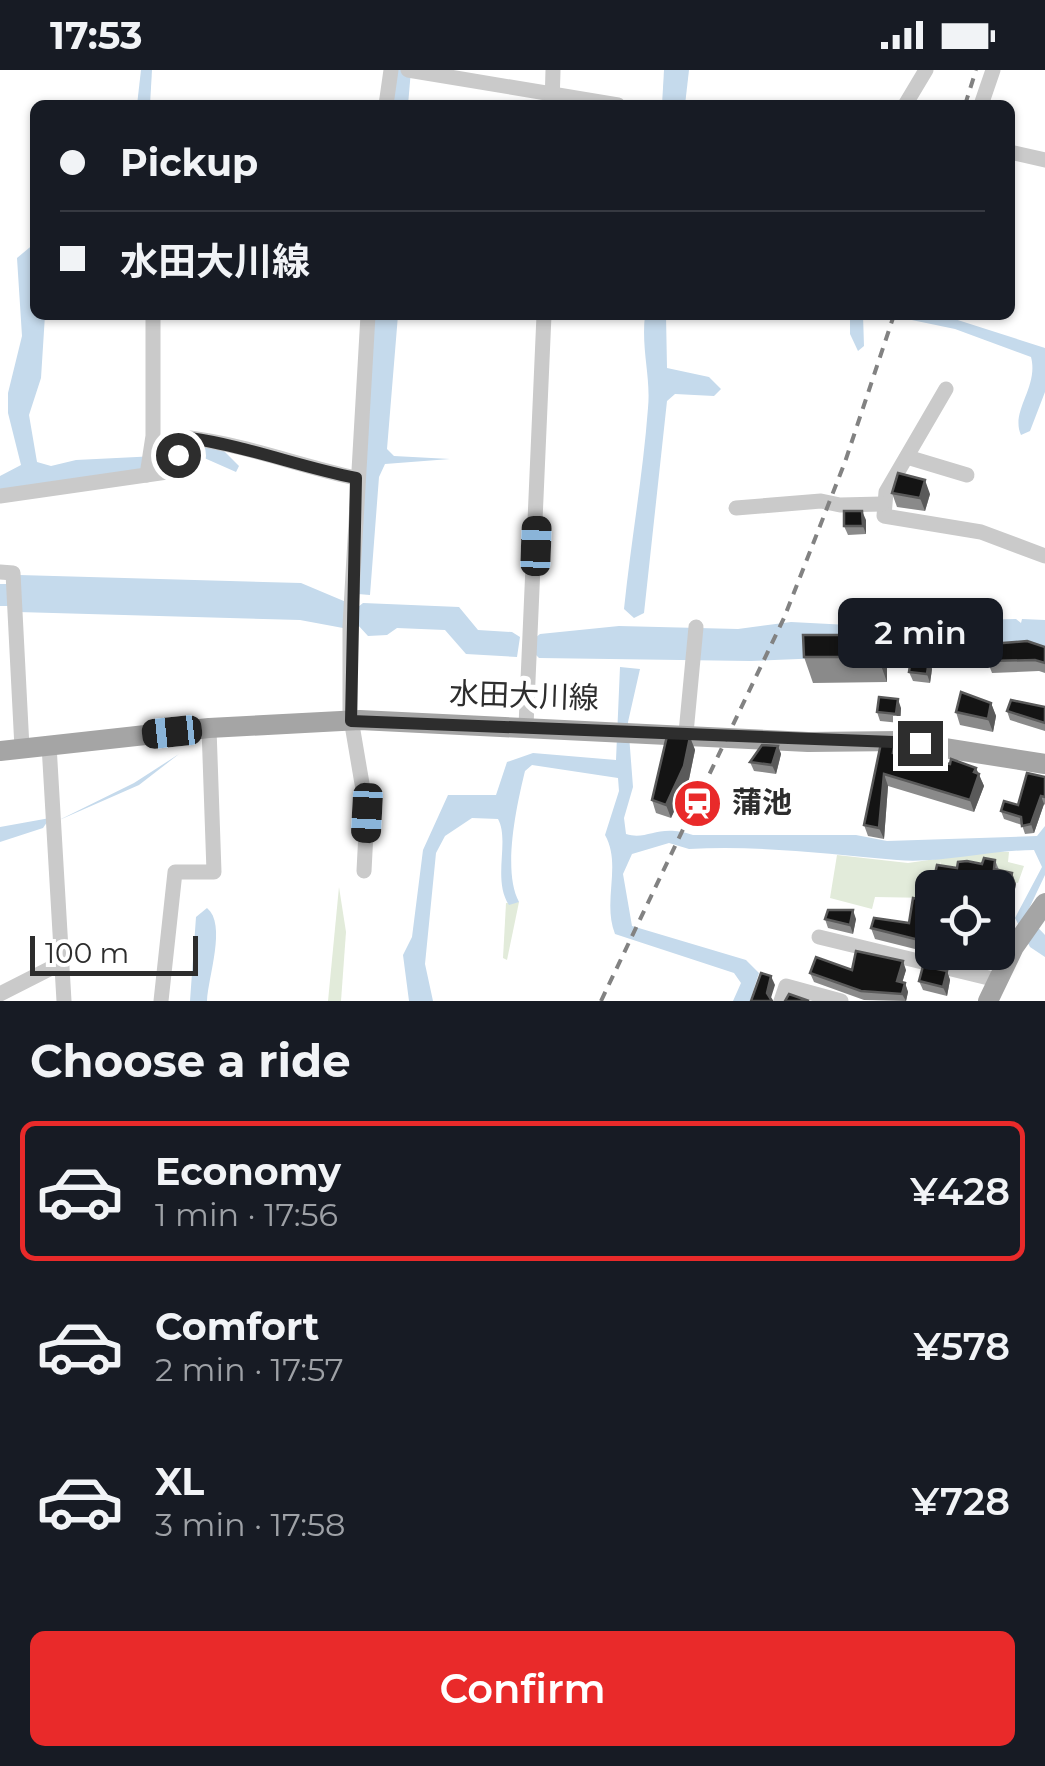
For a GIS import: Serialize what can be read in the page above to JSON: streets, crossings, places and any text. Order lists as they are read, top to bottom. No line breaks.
{"streets":{"main road":["水田大川線"]},"places":{"station":["蒲池"]},"scale_bar":"100 m","page":{"status":"17:53","banner":["Pickup","水田大川線"],"bubble":"2 min","scale":"100 m","heading":"Choose a ride","list":[{"name":"Economy","note":"1 min · 17:56","value":"¥428"},{"name":"Comfort","note":"2 min · 17:57","value":"¥578"},{"name":"XL","note":"3 min · 17:58","value":"¥728"}],"buttons":"Confirm"}}
